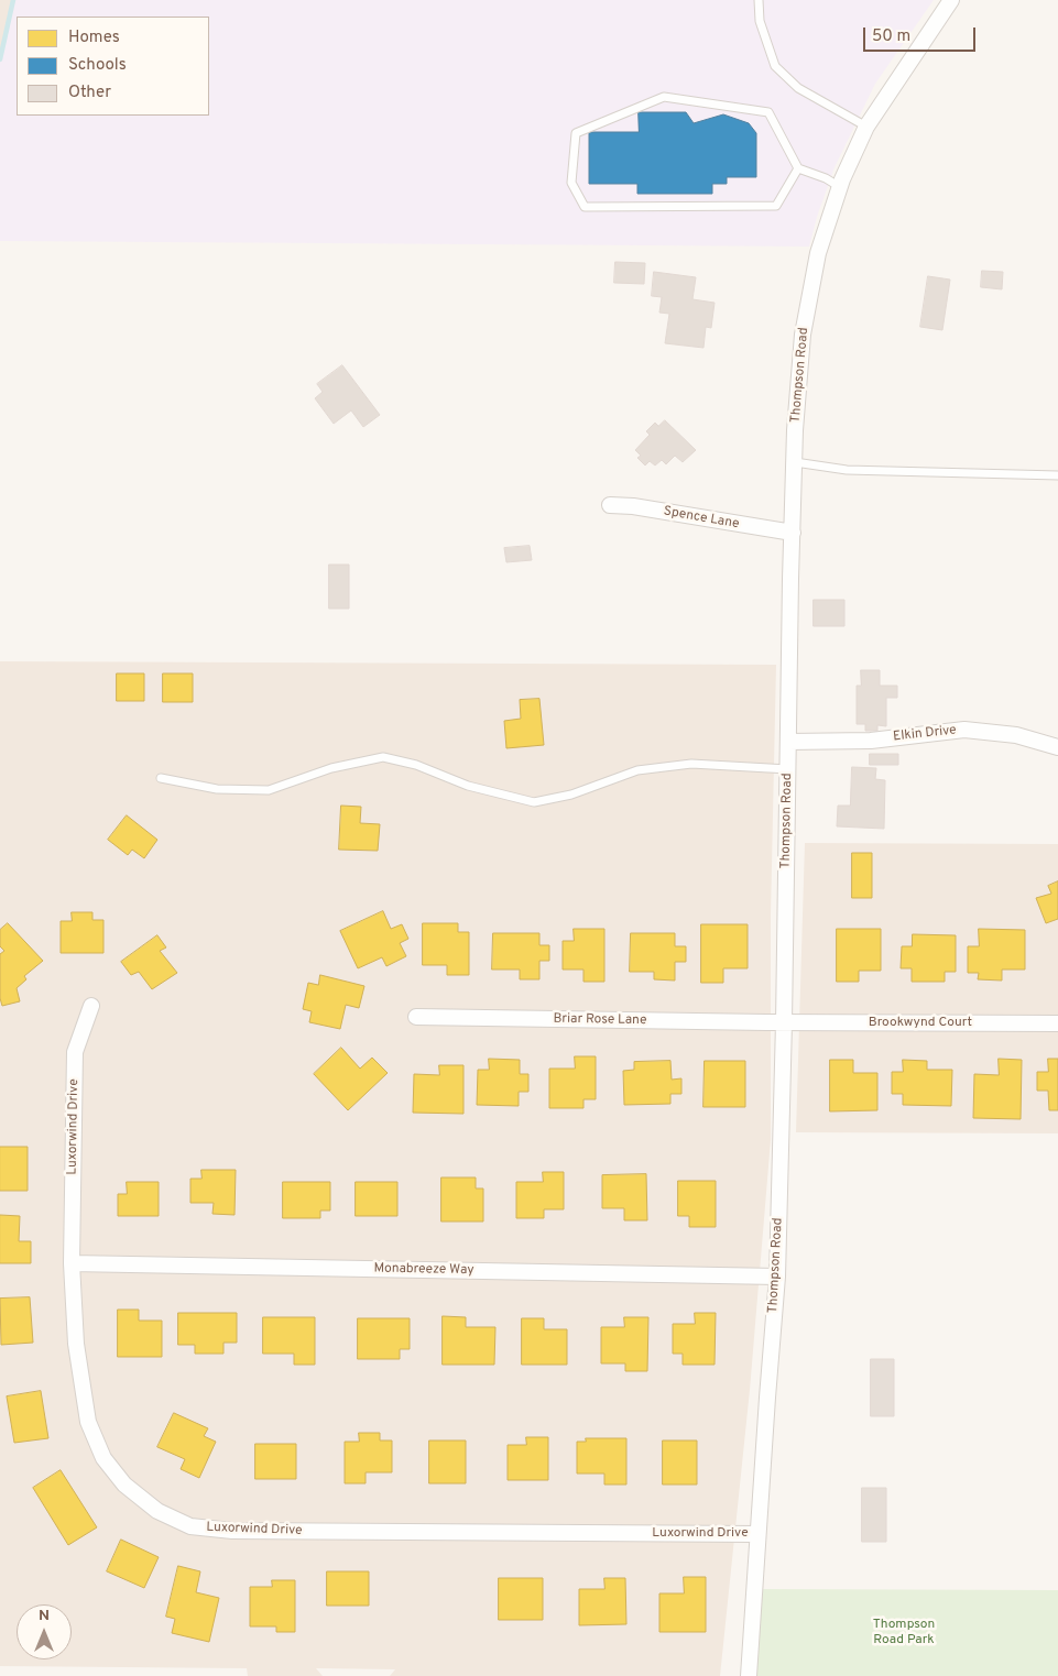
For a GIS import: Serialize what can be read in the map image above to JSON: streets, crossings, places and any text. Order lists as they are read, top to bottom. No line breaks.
{"streets":{"street":["Thompson Road","Spence Lane","Elkin Drive","Briar Rose Lane","Brookwynd Court","Luxorwind Drive","Monabreeze Way"]},"crossings":[["Thompson Road","Spence Lane"],["Thompson Road","Elkin Drive"],["Thompson Road","Briar Rose Lane"],["Thompson Road","Brookwynd Court"],["Thompson Road","Luxorwind Drive"],["Thompson Road","Monabreeze Way"],["Briar Rose Lane","Brookwynd Court"],["Luxorwind Drive","Monabreeze Way"]],"parks":["Thompson Road Park"],"legend":["Homes","Schools","Other"],"scale_bar":"50 m","north":"top"}
